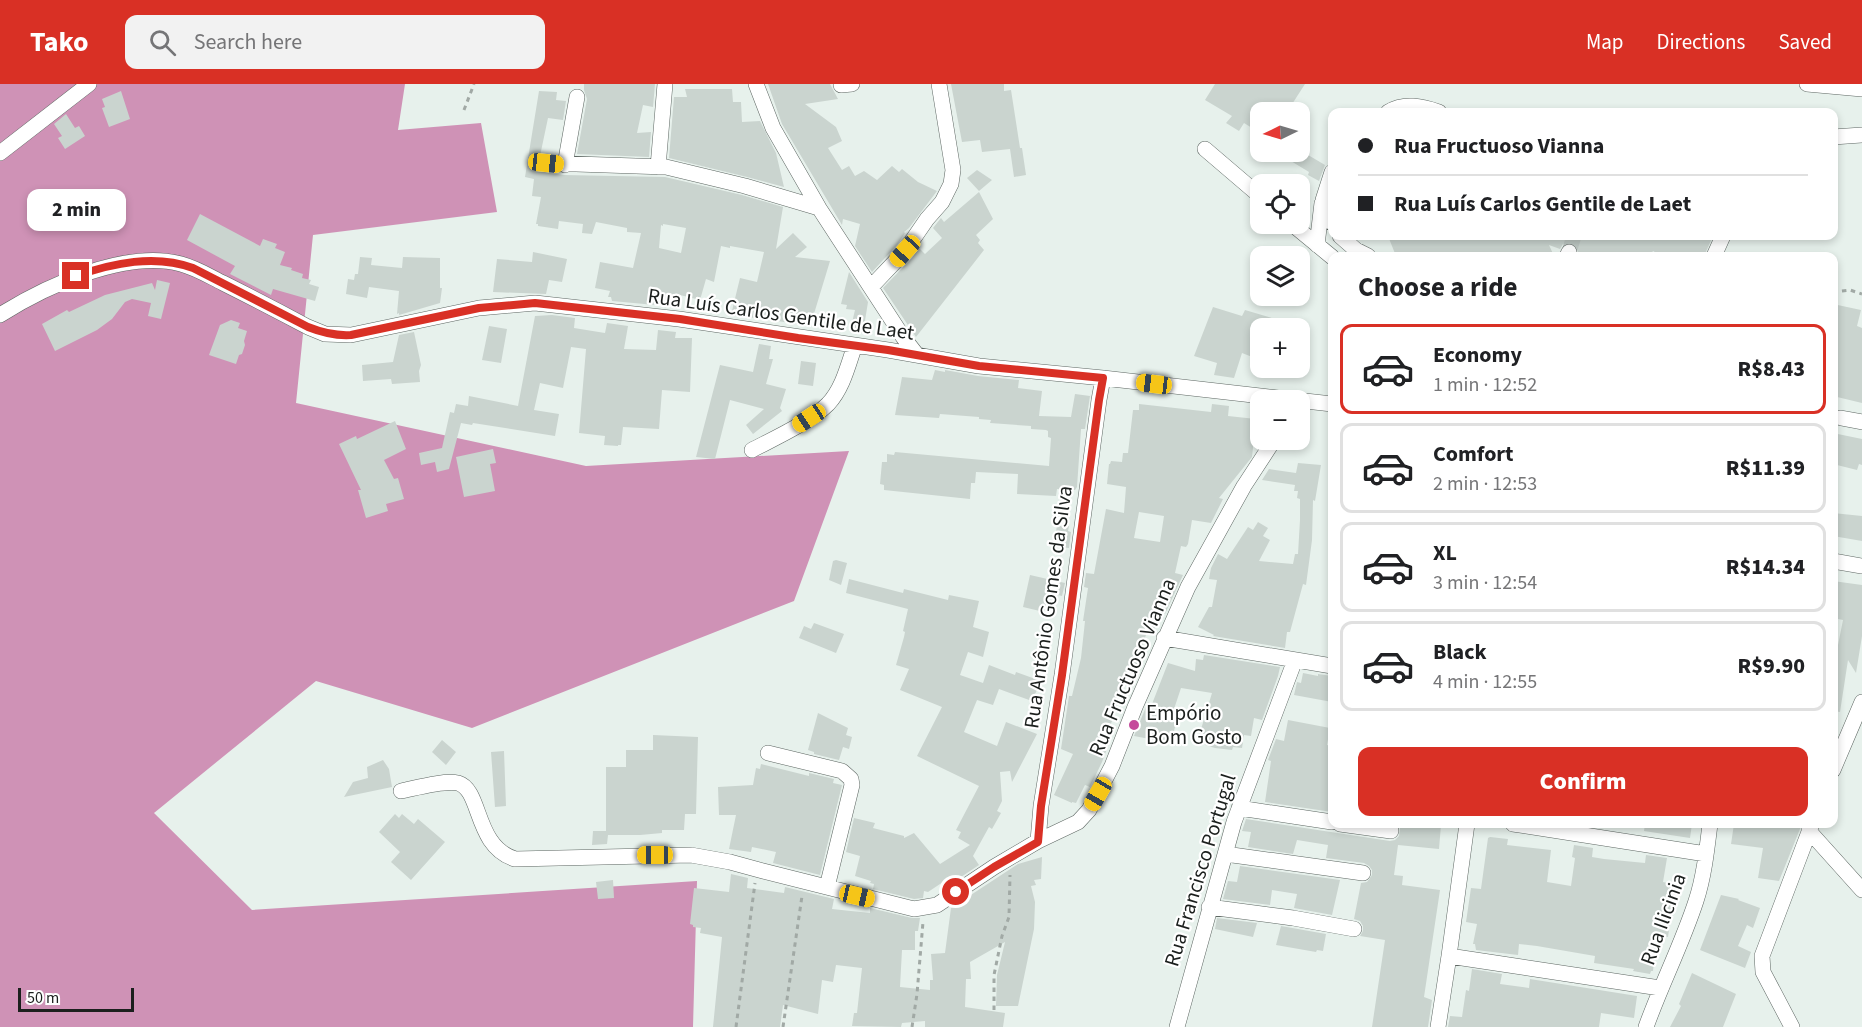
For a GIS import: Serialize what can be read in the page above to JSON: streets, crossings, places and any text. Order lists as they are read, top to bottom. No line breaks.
{"streets":{"street":["Rua Luís Carlos Gentile de Laet","Rua Antônio Gomes da Silva","Rua Fructuoso Vianna","Rua Francisco Portugal","Rua Ilicinia"]},"crossings":[["Rua Luís Carlos Gentile de Laet","Rua Antônio Gomes da Silva"],["Rua Antônio Gomes da Silva","Rua Fructuoso Vianna"]],"places":["Empório Bom Gosto"],"scale_bar":"50 m","north":"left","page":{"header":"Tako","search":"Search here","nav":["Map","Directions","Saved"],"map_buttons":["+","−"],"banner":["Rua Fructuoso Vianna","Rua Luís Carlos Gentile de Laet"],"bubble":"2 min","heading":"Choose a ride","list":[{"name":"Economy","note":"1 min · 12:52","value":"R$8.43"},{"name":"Comfort","note":"2 min · 12:53","value":"R$11.39"},{"name":"XL","note":"3 min · 12:54","value":"R$14.34"},{"name":"Black","note":"4 min · 12:55","value":"R$9.90"}],"buttons":"Confirm","scale":"50 m"}}
